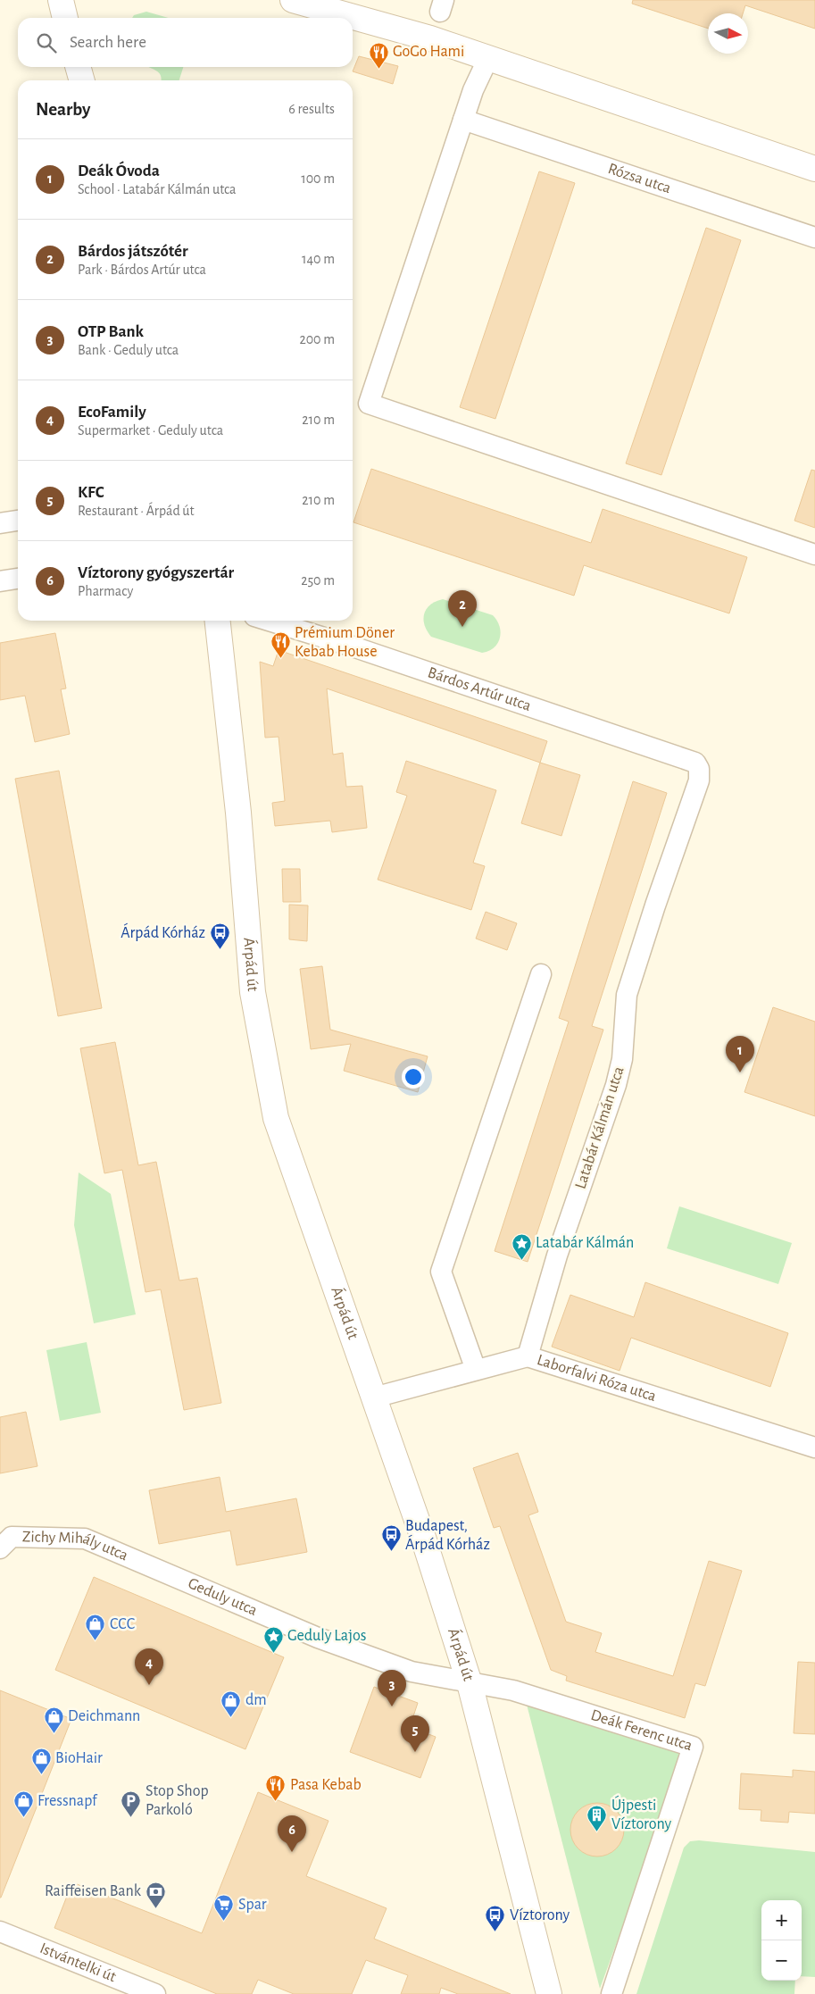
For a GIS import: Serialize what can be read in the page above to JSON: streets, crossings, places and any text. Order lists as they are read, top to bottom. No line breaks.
{"streets":{"main road":["Árpád út"],"street":["Rózsa utca","Bárdos Artúr utca","Latabár Kálmán utca","Laborfalvi Róza utca","Zichy Mihály utca","Geduly utca","Deák Ferenc utca","Istvántelki út"]},"crossings":[["Bárdos Artúr utca","Latabár Kálmán utca"],["Árpád út","Laborfalvi Róza utca"],["Árpád út","Geduly utca"],["Árpád út","Deák Ferenc utca"],["Latabár Kálmán utca","Laborfalvi Róza utca"],["Zichy Mihály utca","Geduly utca"],["Geduly utca","Deák Ferenc utca"]],"places":{"restaurant":["GoGo Hami","Prémium Döner Kebab House","Pasa Kebab"],"bus stop":["Árpád Kórház","Budapest, Árpád Kórház","Víztorony"],"place":["Latabár Kálmán","Geduly Lajos"],"shop":["CCC","dm","Deichmann","BioHair","Fressnapf"],"parking":["Stop Shop Parkoló"],"building":["Újpesti Víztorony"],"bank":["Raiffeisen Bank"],"supermarket":["Spar"]},"north":"right","page":{"search":"Search here","heading":["Nearby","6 results"],"list":[{"mark":"1","name":"Deák Óvoda","note":"School · Latabár Kálmán utca","value":"100 m"},{"mark":"2","name":"Bárdos játszótér","note":"Park · Bárdos Artúr utca","value":"140 m"},{"mark":"3","name":"OTP Bank","note":"Bank · Geduly utca","value":"200 m"},{"mark":"4","name":"EcoFamily","note":"Supermarket · Geduly utca","value":"210 m"},{"mark":"5","name":"KFC","note":"Restaurant · Árpád út","value":"210 m"},{"mark":"6","name":"Víztorony gyógyszertár","note":"Pharmacy","value":"250 m"}],"pins":["2","1","4","3","5","6"],"map_buttons":["+","−"]}}
